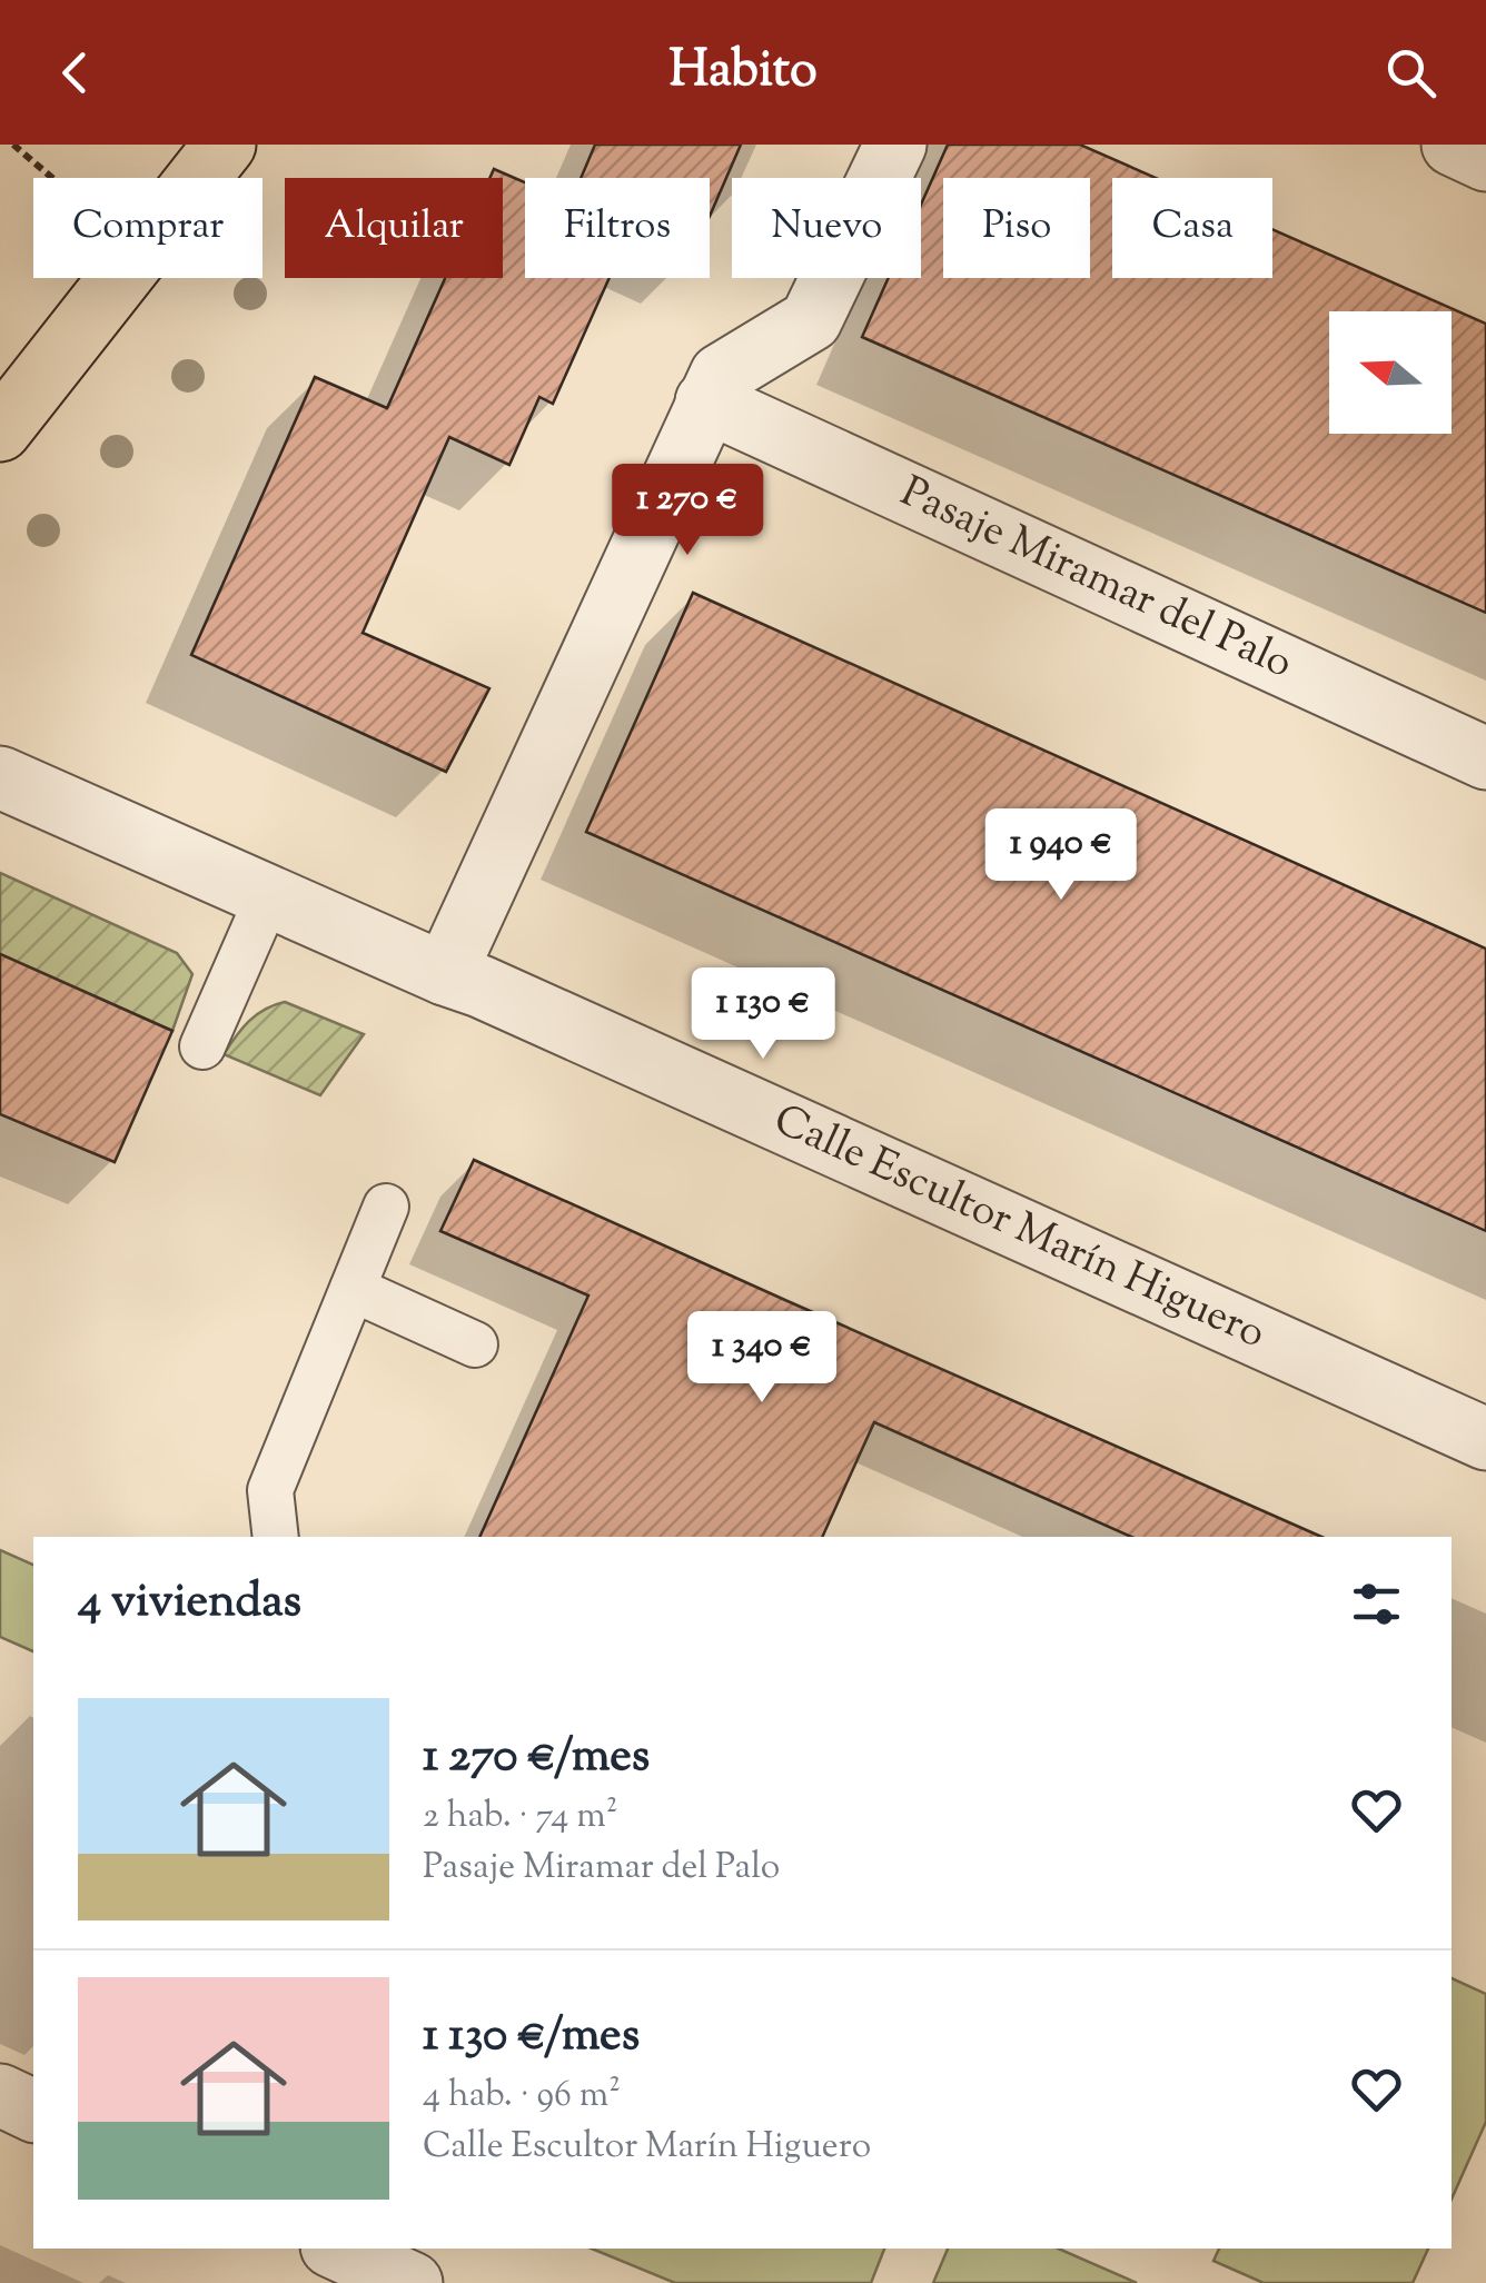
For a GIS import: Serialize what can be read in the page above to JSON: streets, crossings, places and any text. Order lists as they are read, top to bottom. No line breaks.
{"streets":{"street":["Pasaje Miramar del Palo","Calle Escultor Marín Higuero"]},"north":"left","page":{"header":"Habito","chip":["Comprar","Alquilar","Filtros","Nuevo","Piso","Casa"],"price":["1 270 €","1 940 €","1 130 €","1 340 €"],"heading":"4 viviendas","list":[{"name":"1 270 €/mes","note":"2 hab. · 74 m² · Pasaje Miramar del Palo"},{"name":"1 130 €/mes","note":"4 hab. · 96 m² · Calle Escultor Marín Higuero"}]}}
